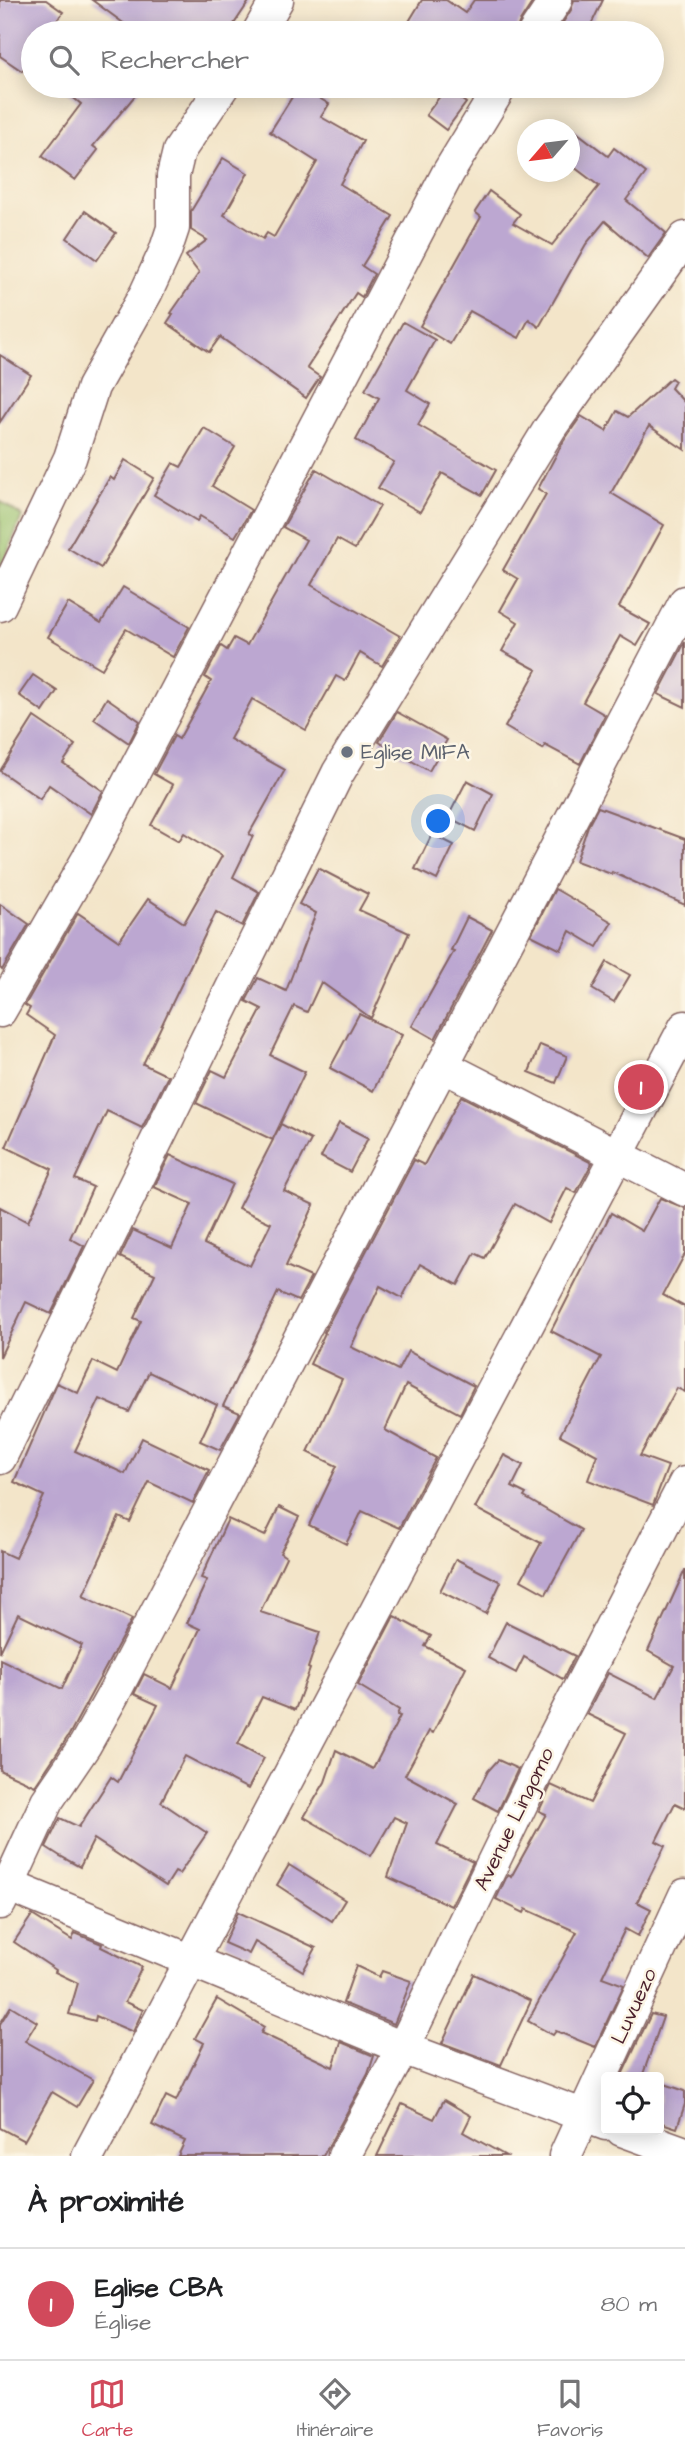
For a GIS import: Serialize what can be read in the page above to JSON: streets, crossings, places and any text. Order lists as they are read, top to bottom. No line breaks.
{"streets":{"street":["Avenue Lingomo","Luvuezo"]},"places":["Eglise MIFA"],"north":"bottom left","page":{"search":"Rechercher","pins":"1","heading":"À proximité","list":[{"mark":"1","name":"Eglise CBA","note":"Église","value":"80 m"}],"nav":["Carte","Itinéraire","Favoris"]}}
